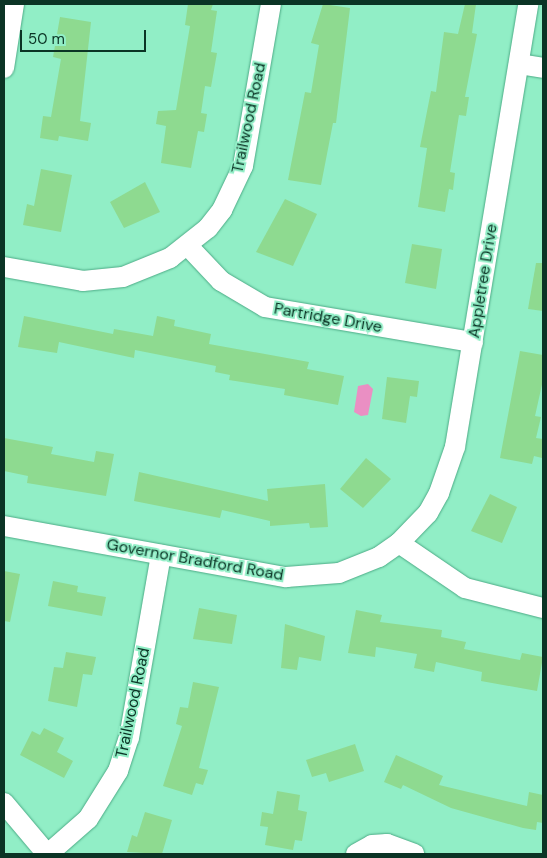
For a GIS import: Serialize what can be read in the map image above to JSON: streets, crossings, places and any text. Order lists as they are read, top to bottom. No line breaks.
{"streets":{"street":["Trailwood Road","Appletree Drive","Partridge Drive","Governor Bradford Road"]},"crossings":[["Trailwood Road","Partridge Drive"],["Trailwood Road","Governor Bradford Road"],["Appletree Drive","Partridge Drive"],["Appletree Drive","Governor Bradford Road"]],"scale_bar":"50 m"}
